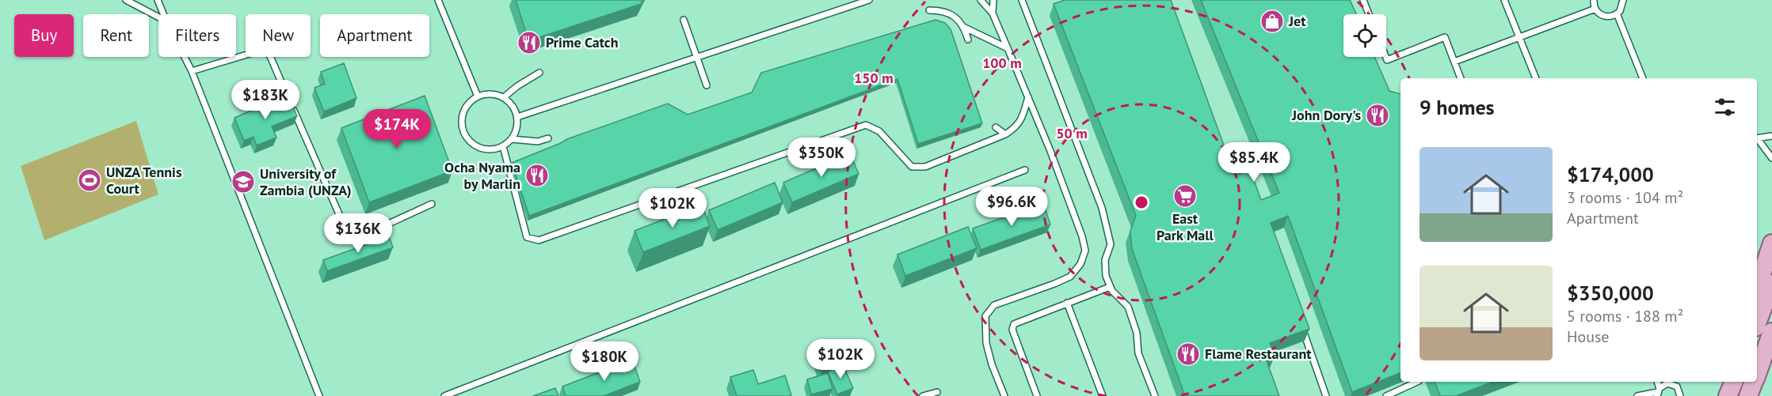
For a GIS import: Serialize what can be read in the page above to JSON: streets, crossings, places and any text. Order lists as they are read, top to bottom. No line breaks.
{"places":{"shop":["Jet"],"restaurant":["Prime Catch","John Dory's","Ocha Nyama by Marlin","Flame Restaurant"],"sports":["UNZA Tennis Court"],"school or university":["University of Zambia (UNZA)"],"supermarket":["East Park Mall"]},"page":{"chip":["Buy","Rent","Filters","New","Apartment"],"heading":"9 homes","price":["$183K","$174K","$350K","$85.4K","$96.6K","$102K","$136K","$102K","$180K"],"list":[{"name":"$174,000","note":"3 rooms · 104 m² · Apartment"},{"name":"$350,000","note":"5 rooms · 188 m² · House"}]},"rings":["100 m","150 m","50 m"]}
